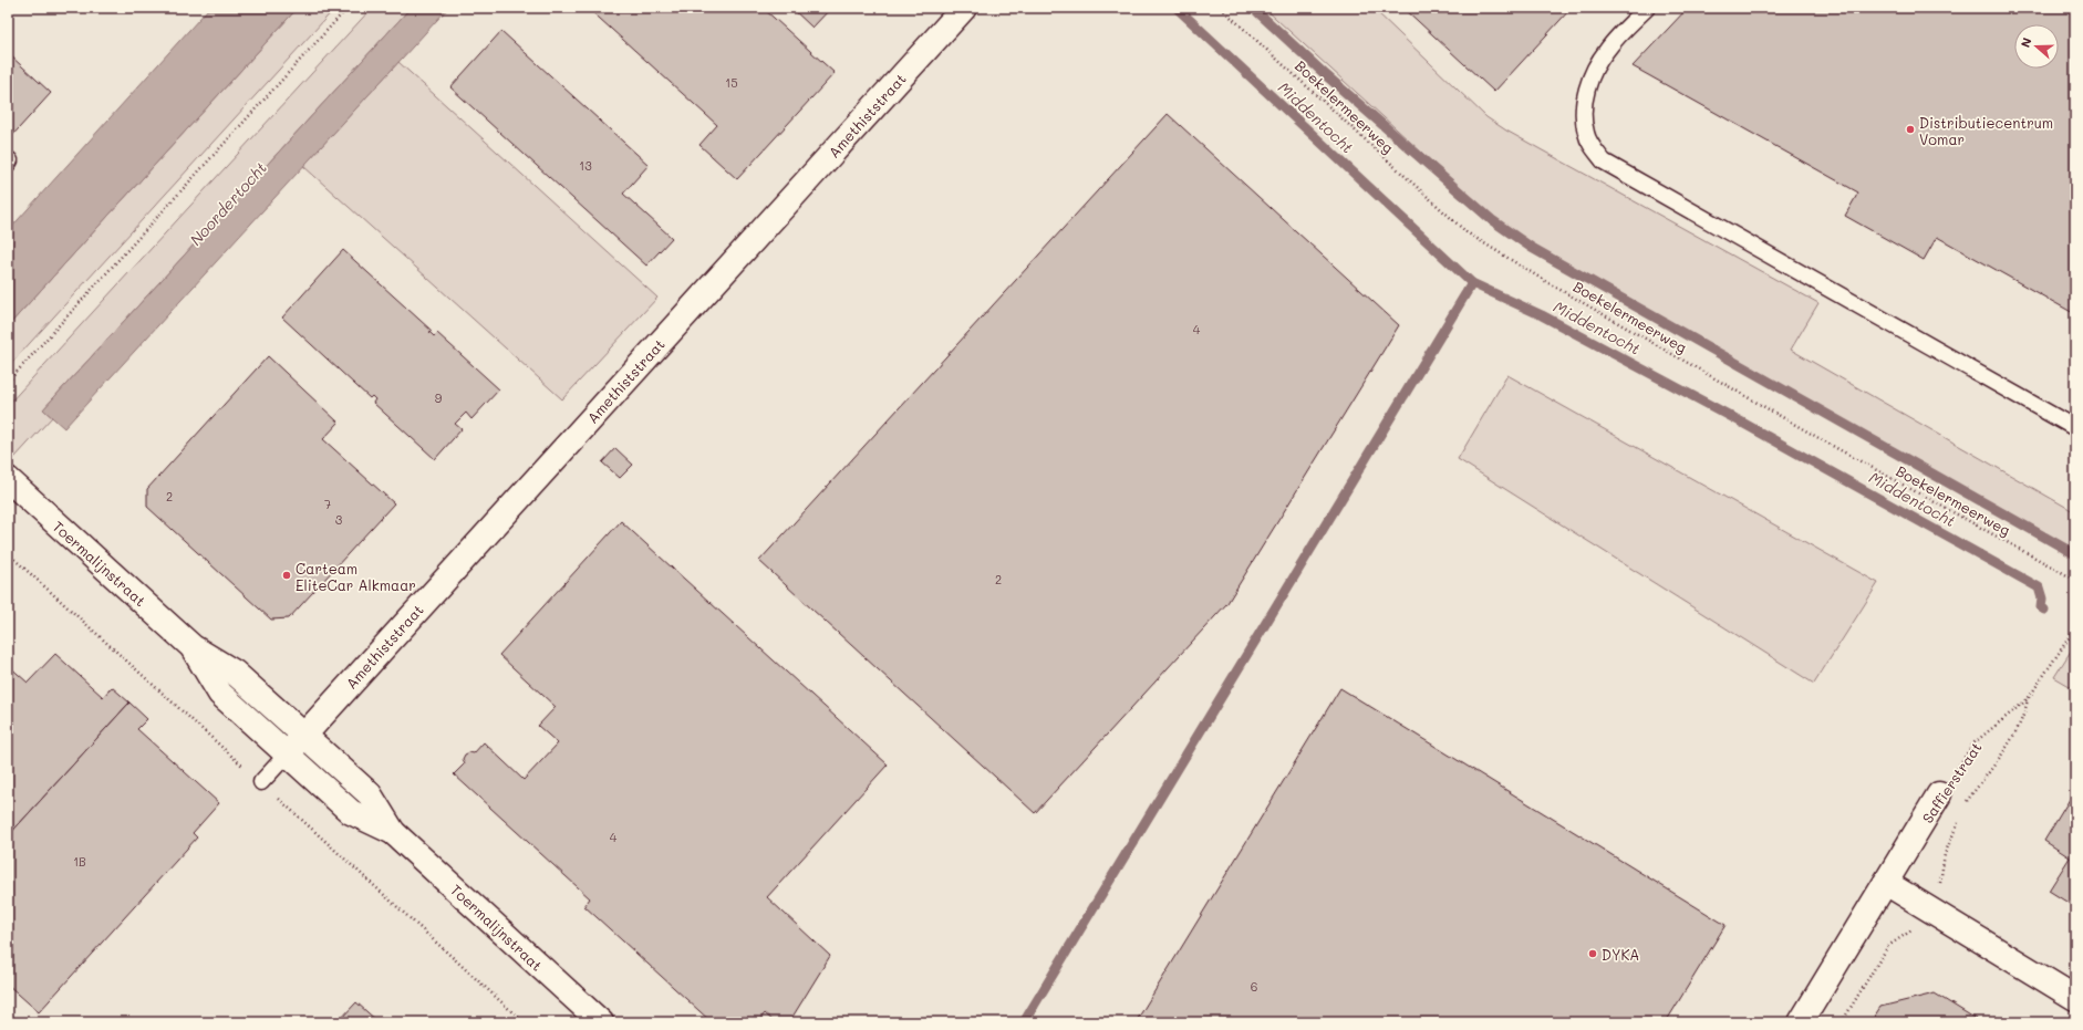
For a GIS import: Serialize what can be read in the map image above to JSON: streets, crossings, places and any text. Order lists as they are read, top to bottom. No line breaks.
{"streets":{"street":["Amethiststraat","Toermalijnstraat","Saffierstraat"],"path":["Boekelermeerweg"]},"crossings":[["Amethiststraat","Toermalijnstraat"]],"water":["Middentocht","Noordertocht"],"places":["Distributiecentrum Vomar","Carteam EliteCar Alkmaar","DYKA"],"house_numbers":["15","13","4","9","2","7","3","2","4","1B","6"],"north":"left"}
